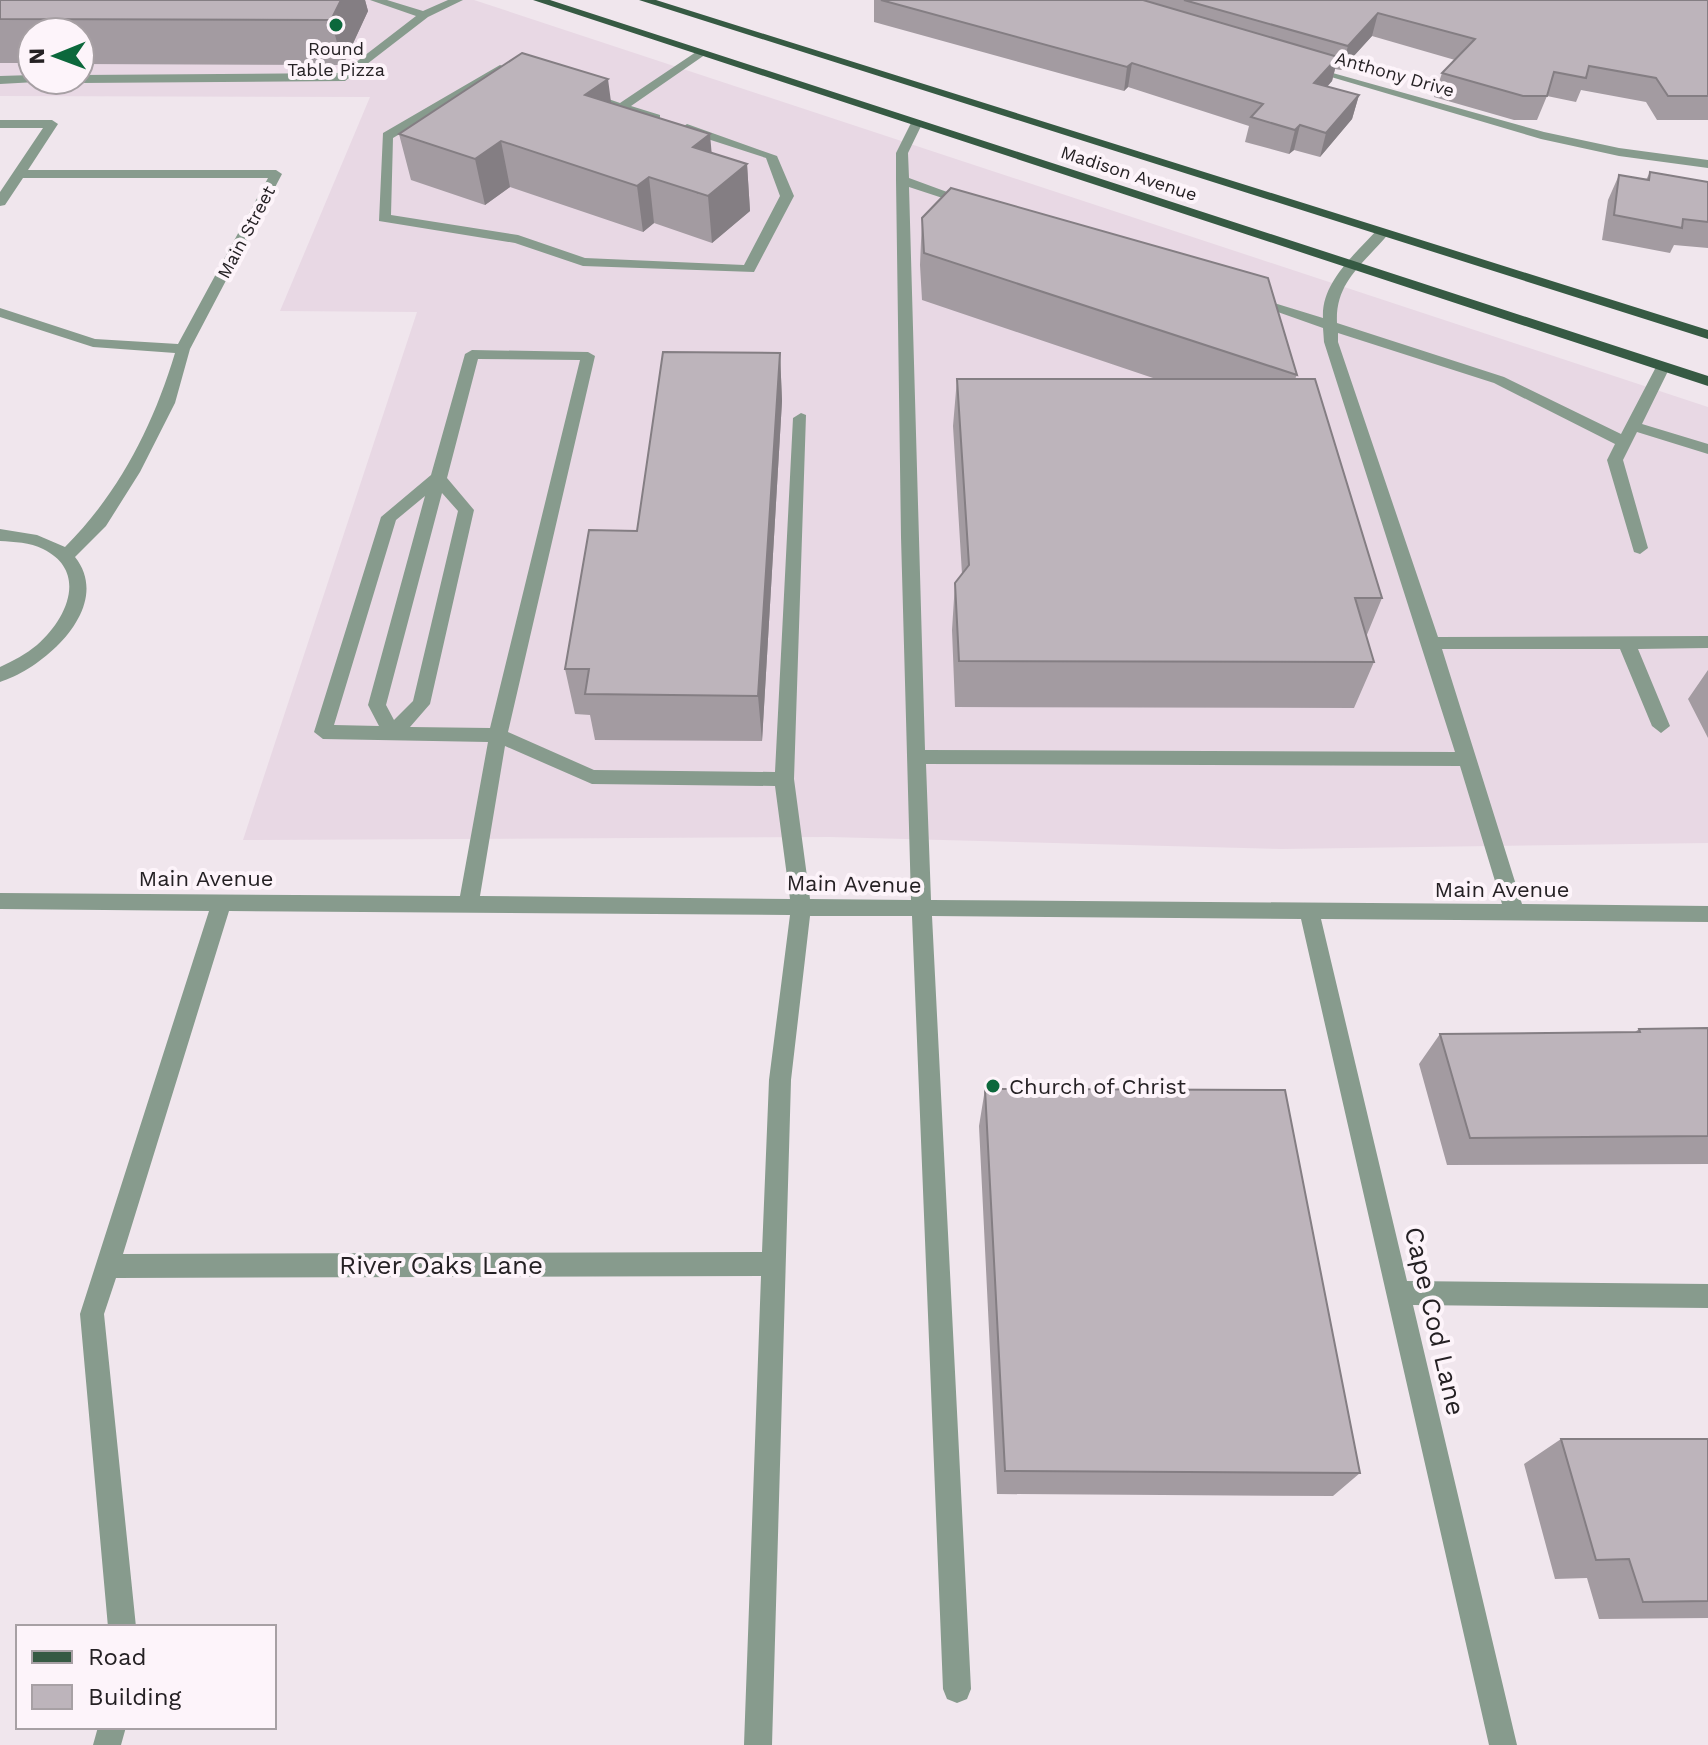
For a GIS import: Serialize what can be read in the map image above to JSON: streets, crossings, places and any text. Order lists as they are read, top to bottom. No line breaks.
{"streets":{"main road":["Madison Avenue"],"street":["Anthony Drive","Main Street","Main Avenue","River Oaks Lane","Cape Cod Lane"]},"crossings":[["Main Avenue","Cape Cod Lane"]],"places":["Round Table Pizza","Church of Christ"],"legend":["Road","Building"],"north":"left"}
